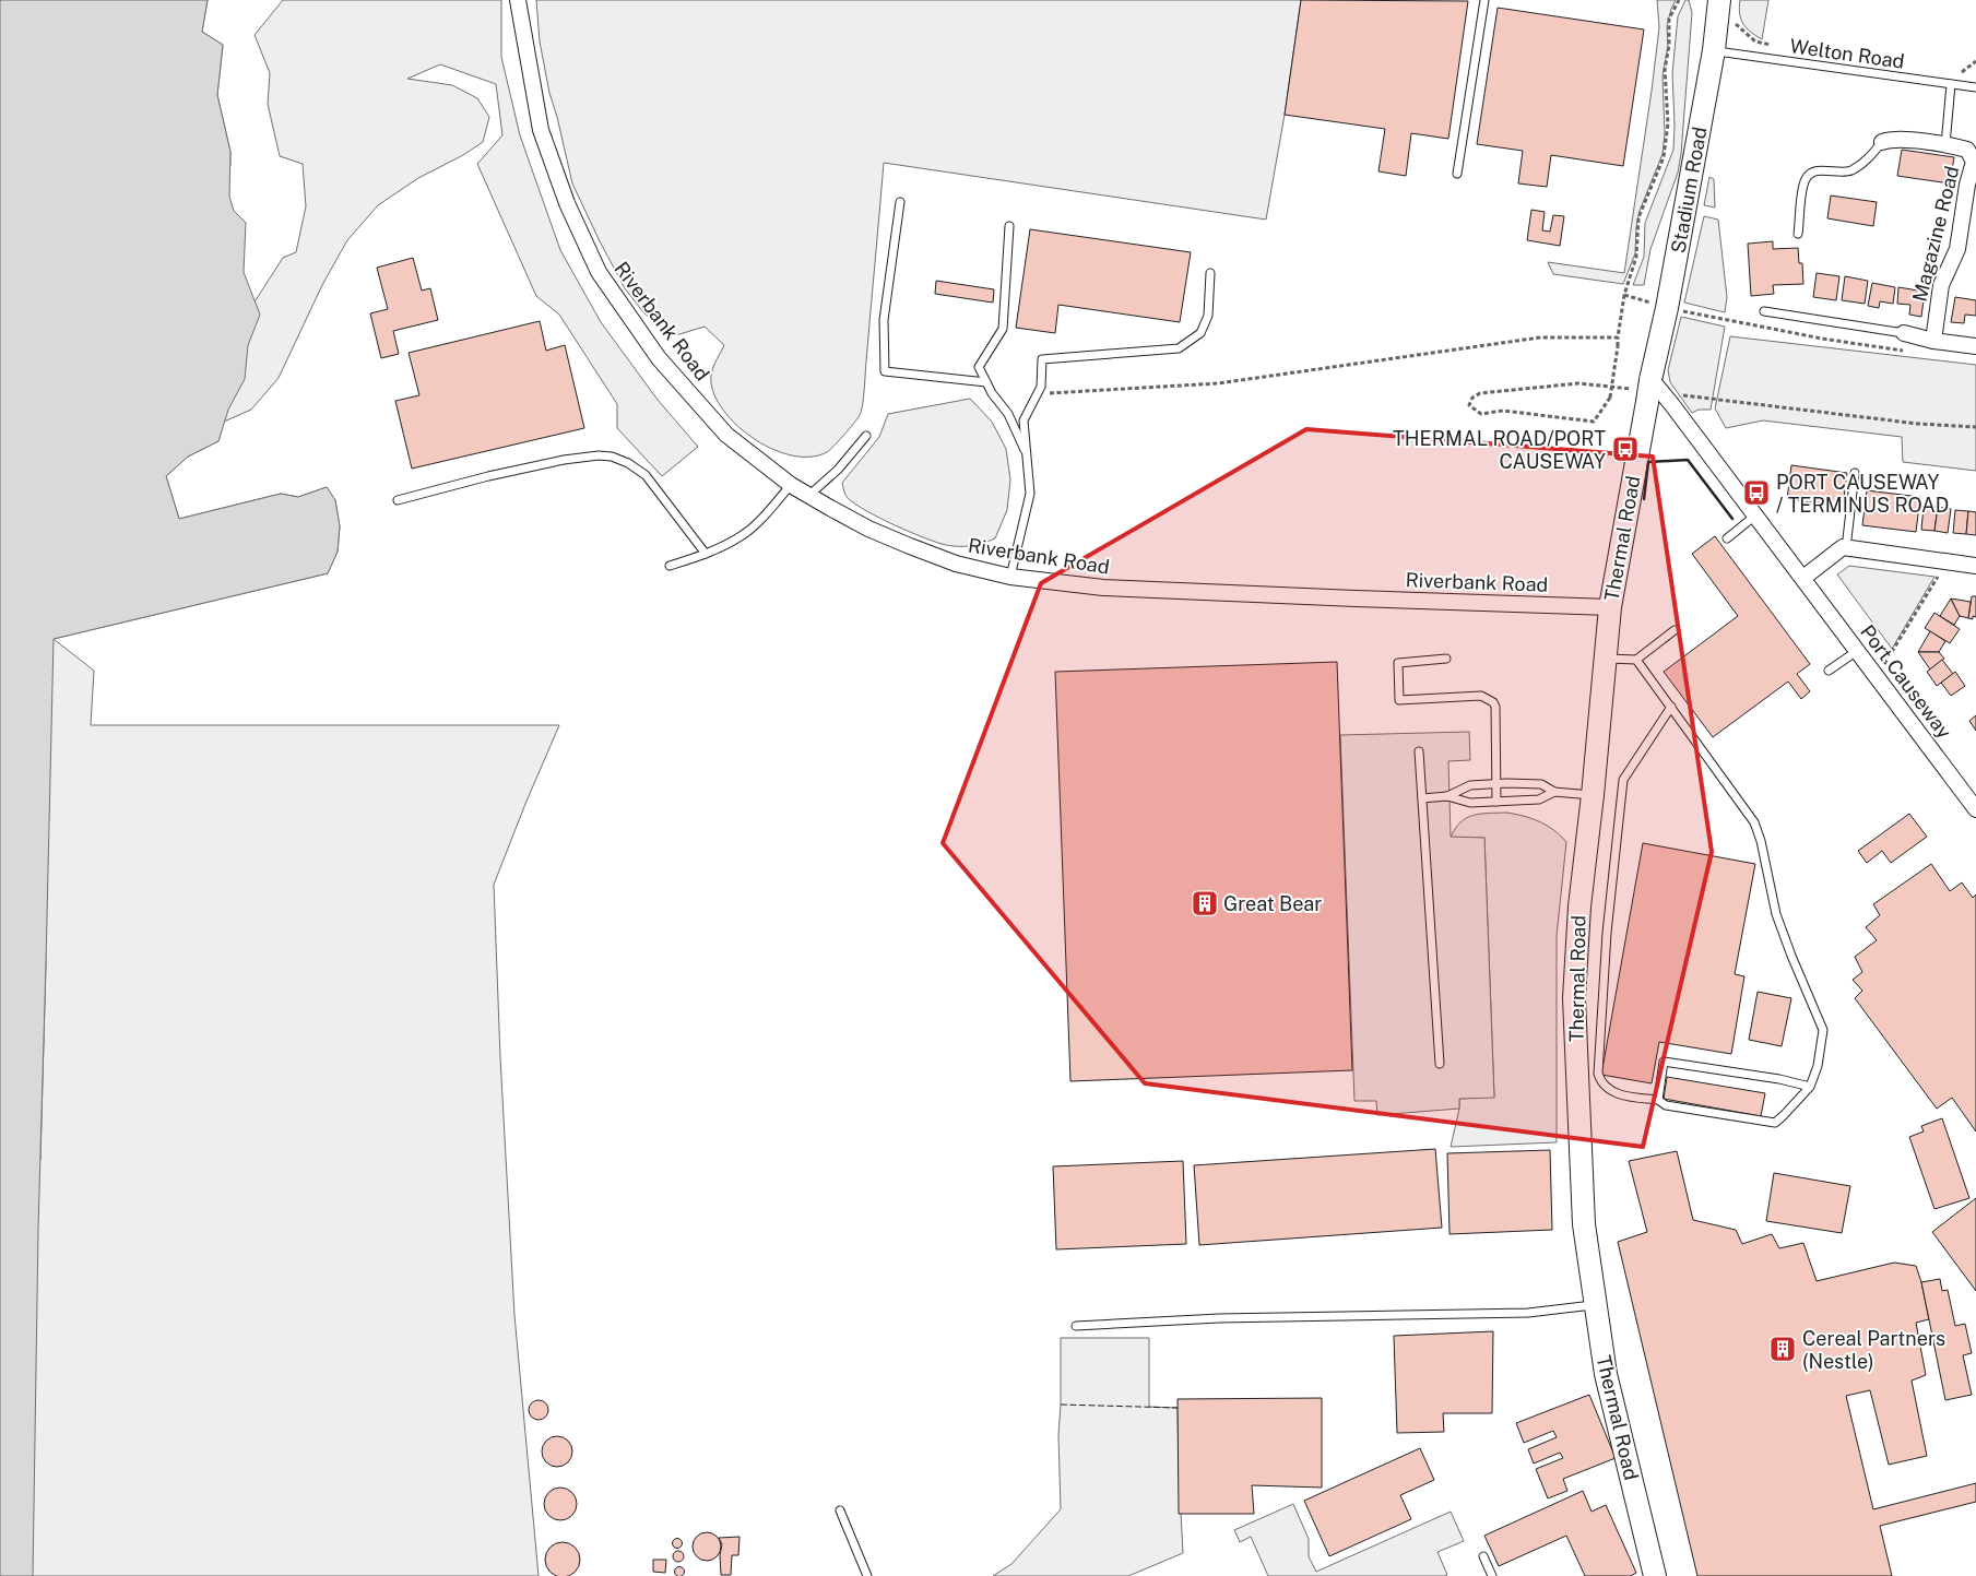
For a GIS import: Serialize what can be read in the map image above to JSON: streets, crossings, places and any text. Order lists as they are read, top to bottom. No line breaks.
{"streets":{"street":["Stadium Road","Magazine Road","Riverbank Road","Thermal Road","Port Causeway"],"lane":["Welton Road"]},"crossings":[["Welton Road","Stadium Road"],["Stadium Road","Thermal Road"],["Stadium Road","Port Causeway"],["Riverbank Road","Thermal Road"],["Thermal Road","Port Causeway"]],"places":{"bus stop":["THERMAL ROAD/PORT CAUSEWAY","PORT CAUSEWAY / TERMINUS ROAD"],"building":["Great Bear","Cereal Partners (Nestle)"]}}
